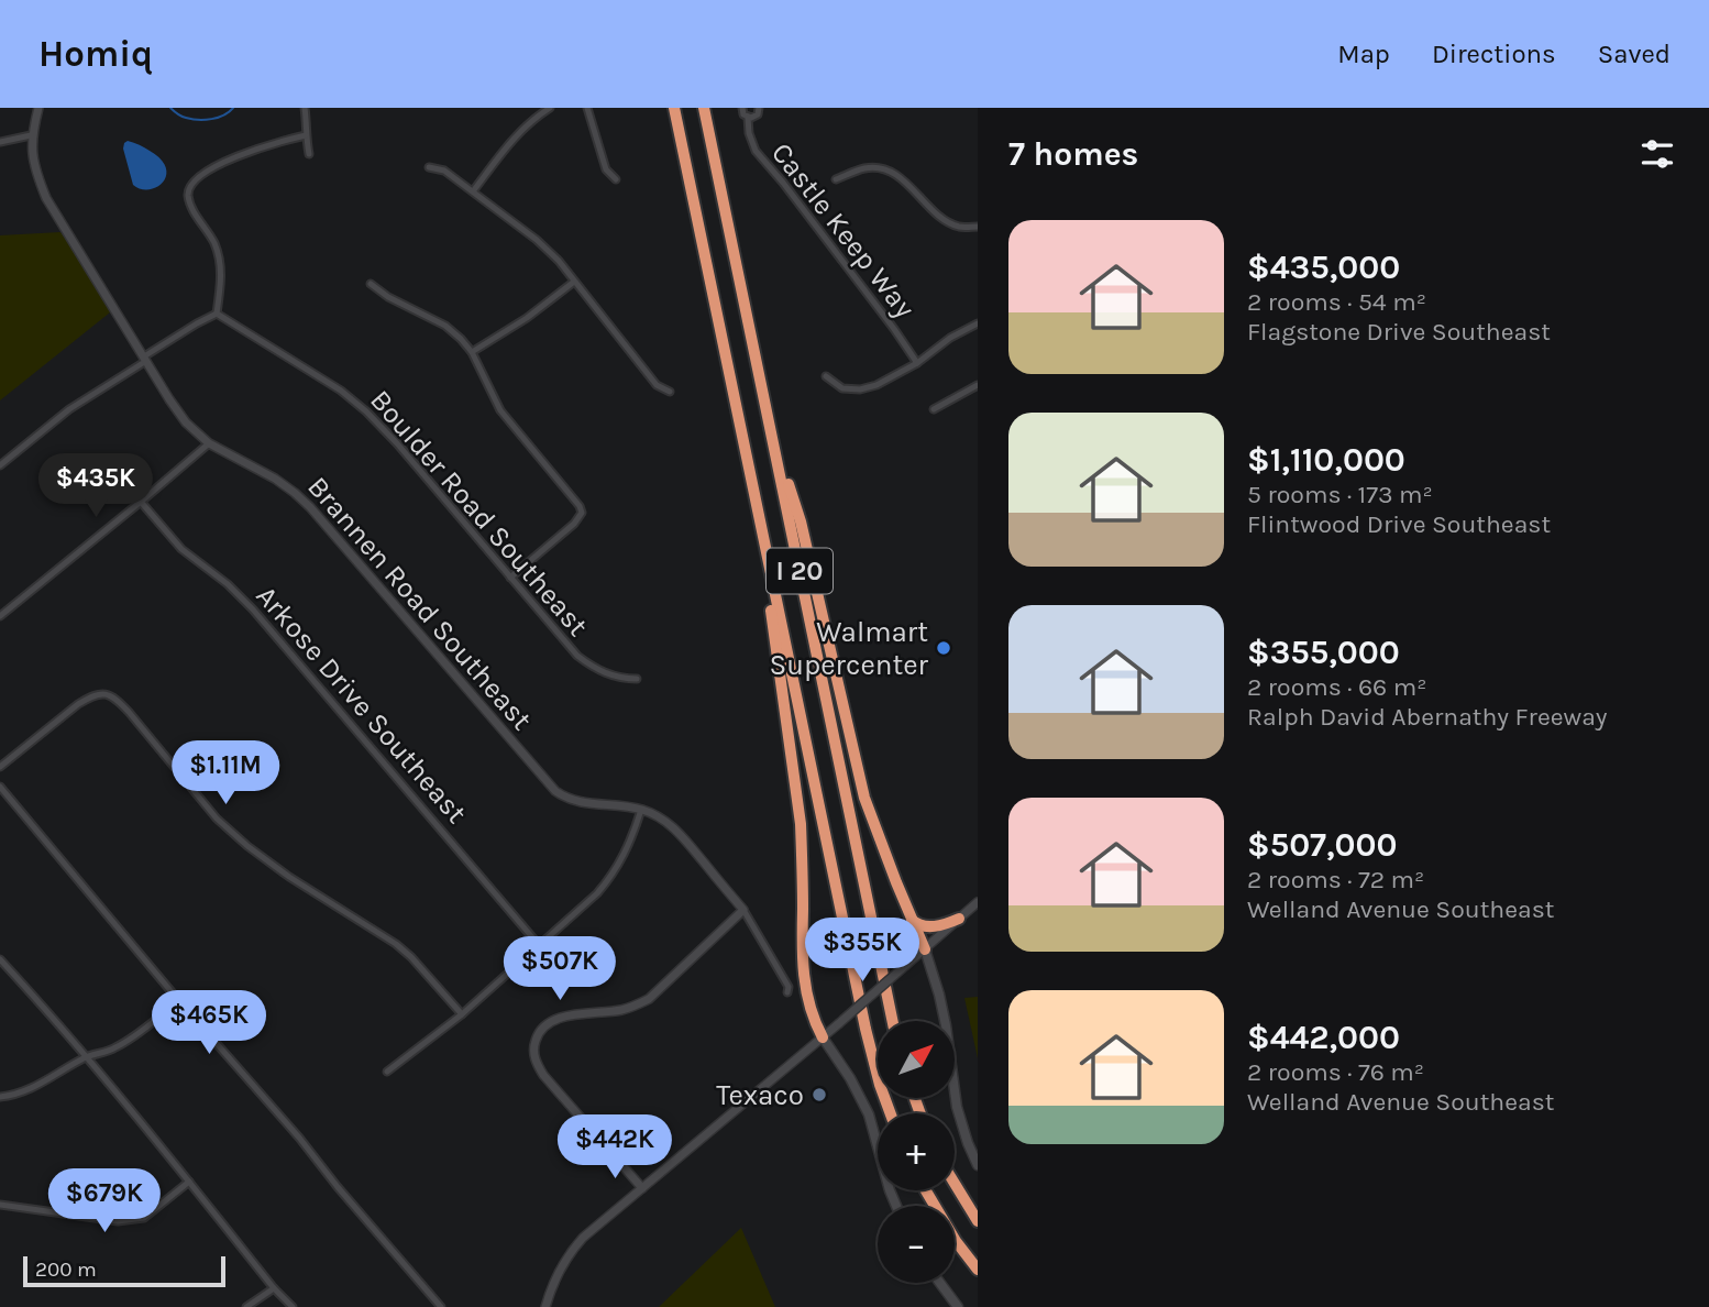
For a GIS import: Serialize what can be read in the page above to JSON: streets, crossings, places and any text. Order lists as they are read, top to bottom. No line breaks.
{"streets":{"highway":["I 20"],"street":["Castle Keep Way","Boulder Road Southeast","Brannen Road Southeast","Arkose Drive Southeast"]},"places":["Walmart Supercenter","Texaco"],"scale_bar":"200 m","north":"top right","page":{"header":"Homiq","nav":["Map","Directions","Saved"],"heading":"7 homes","list":[{"name":"$435,000","note":"2 rooms · 54 m² · Flagstone Drive Southeast"},{"name":"$1,110,000","note":"5 rooms · 173 m² · Flintwood Drive Southeast"},{"name":"$355,000","note":"2 rooms · 66 m² · Ralph David Abernathy Freeway"},{"name":"$507,000","note":"2 rooms · 72 m² · Welland Avenue Southeast"},{"name":"$442,000","note":"2 rooms · 76 m² · Welland Avenue Southeast"}],"price":["$435K","$1.11M","$355K","$507K","$465K","$442K","$679K"],"map_buttons":["+","−"],"scale":"200 m"}}
